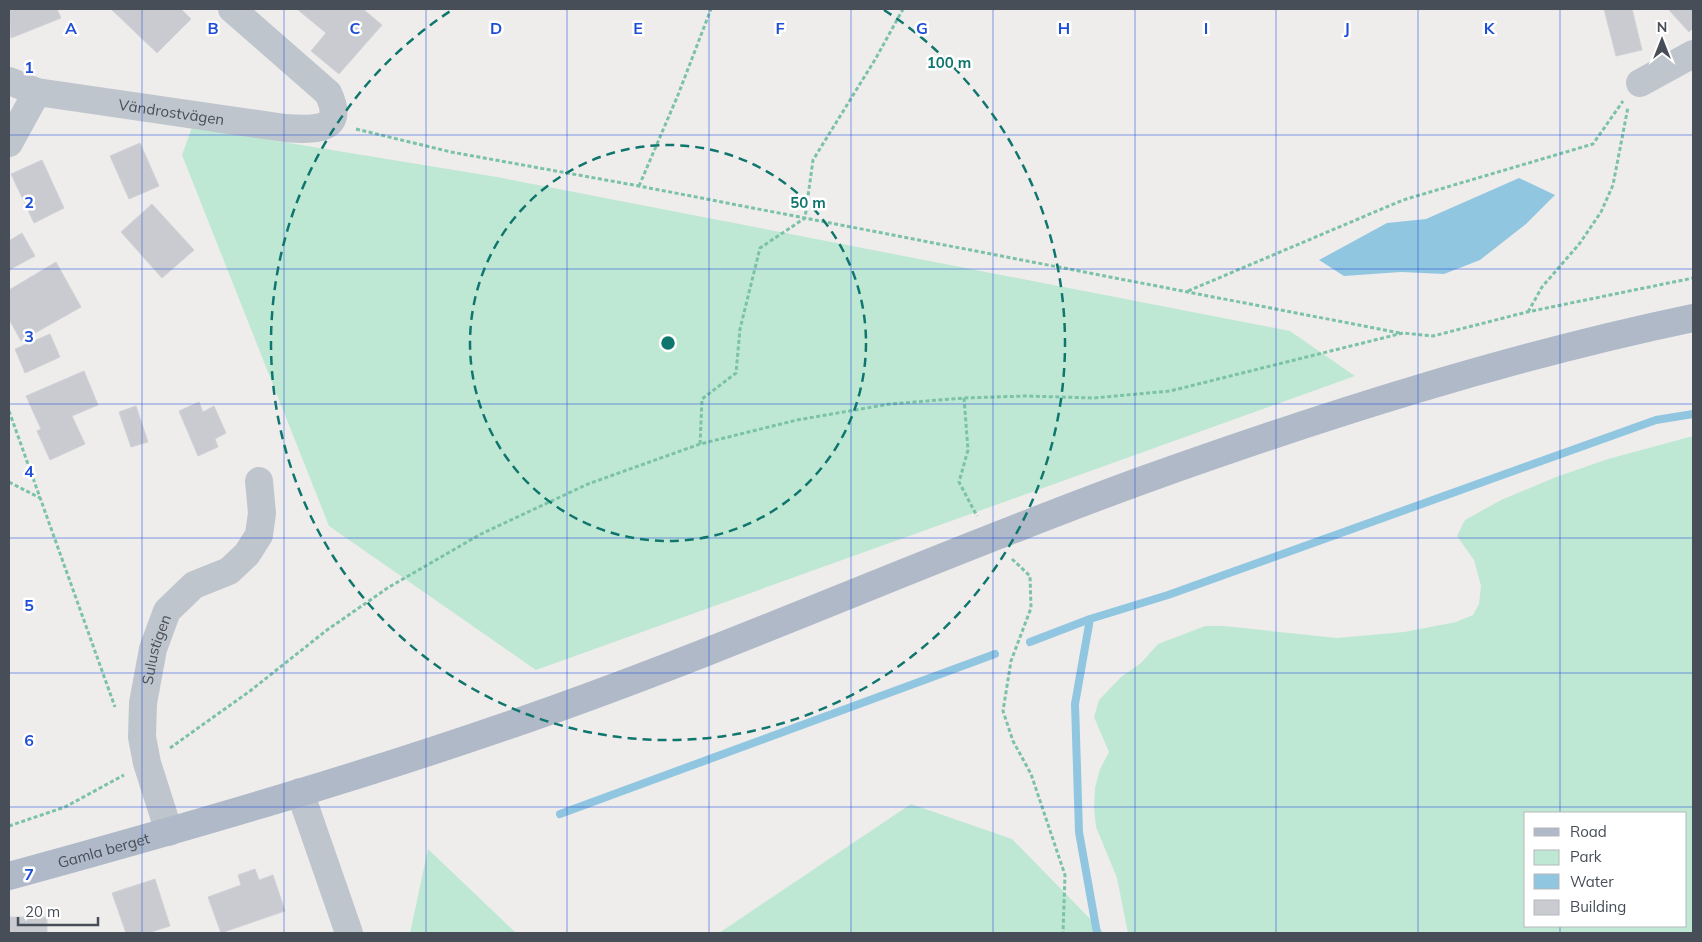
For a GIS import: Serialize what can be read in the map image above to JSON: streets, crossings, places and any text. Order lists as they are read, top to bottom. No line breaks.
{"streets":{"main road":["Gamla berget"],"street":["Vändrostvägen","Sulustigen"]},"crossings":[["Sulustigen","Gamla berget"]],"legend":["Road","Park","Water","Building"],"scale_bar":"20 m","north":"top","grid":{"columns":["A","B","C","D","E","F","G","H","I","J","K"],"rows":["1","2","3","4","5","6","7"]},"rings":["100 m","50 m"]}
